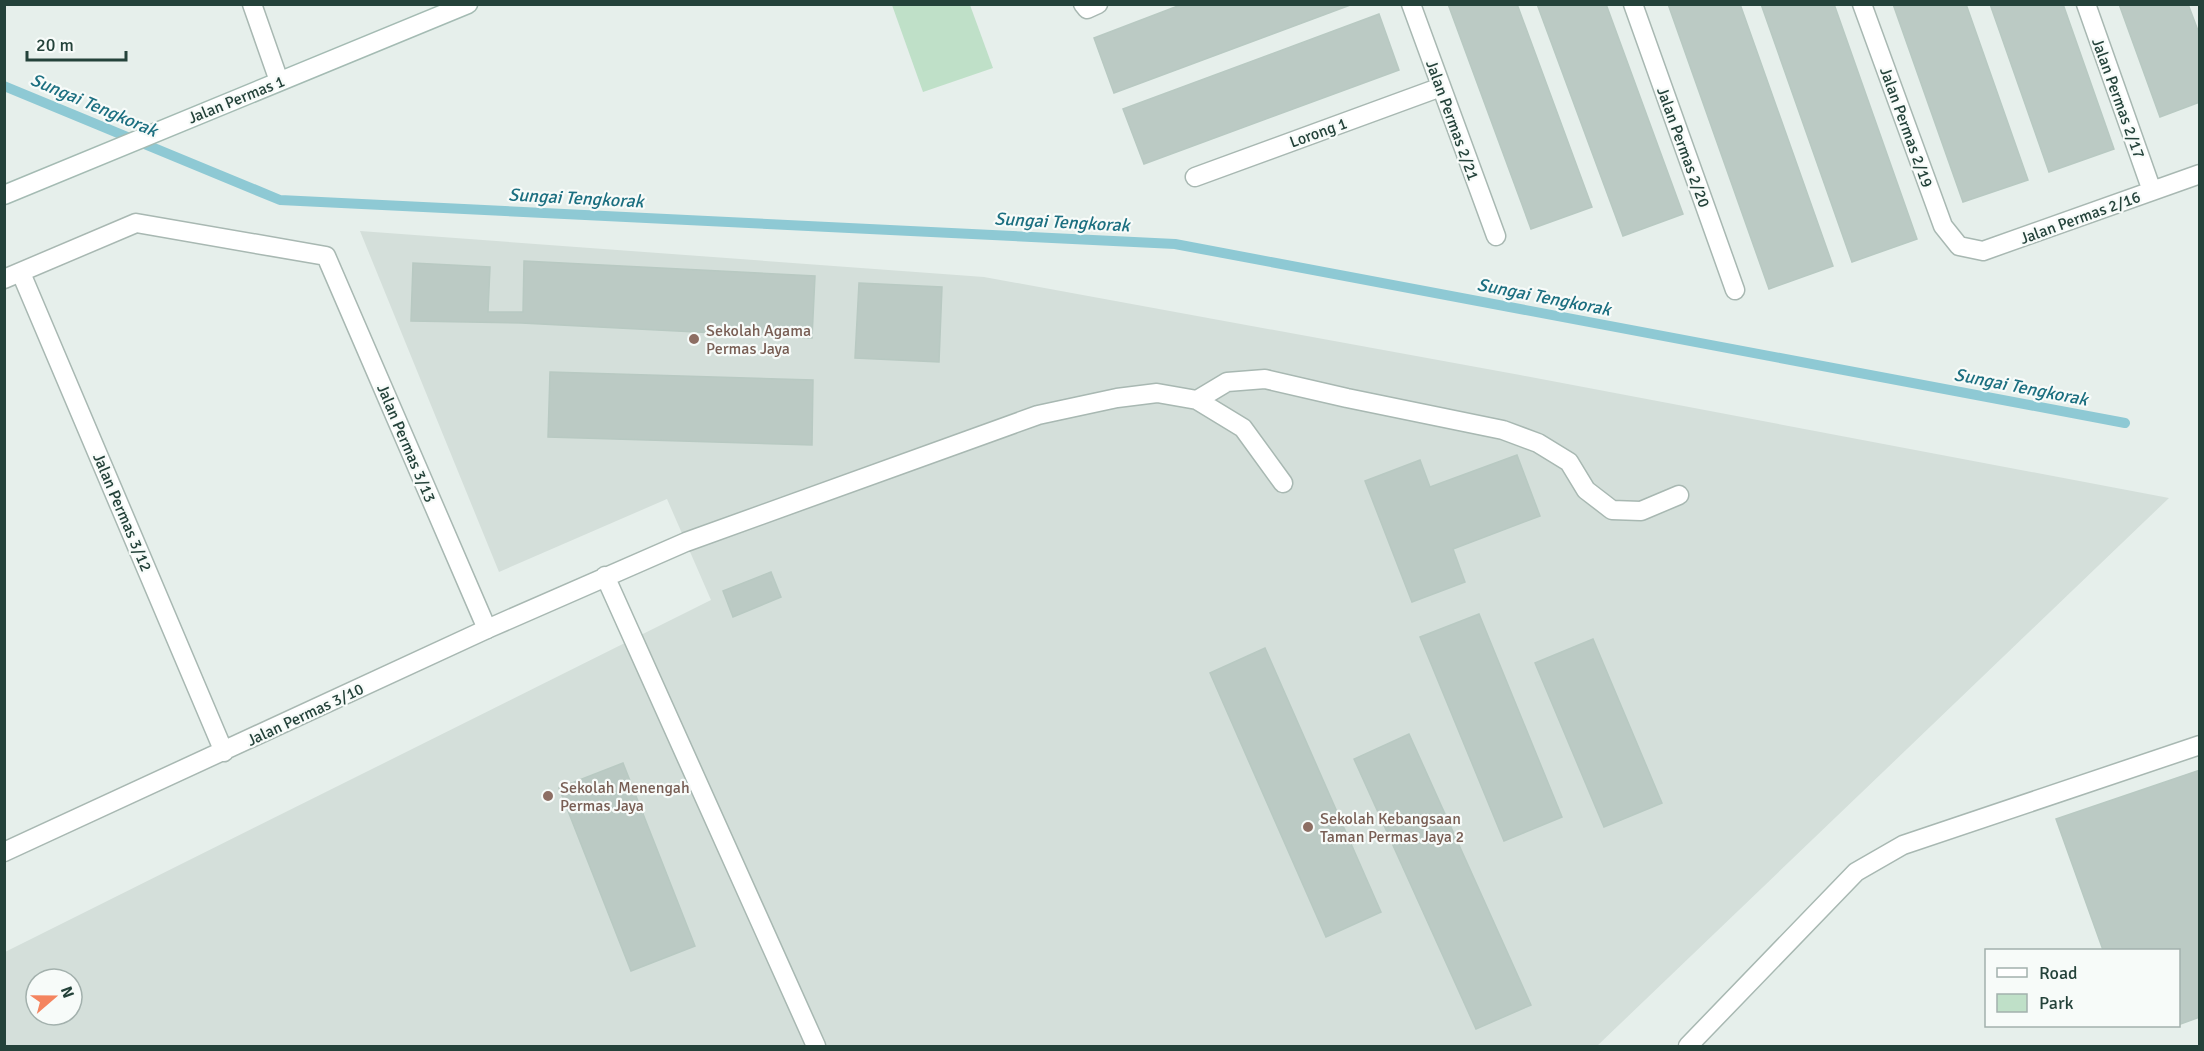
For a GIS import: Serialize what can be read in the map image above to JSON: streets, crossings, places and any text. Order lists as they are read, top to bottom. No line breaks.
{"streets":{"street":["Jalan Permas 2/17","Jalan Permas 1","Jalan Permas 2/21","Jalan Permas 2/19","Lorong 1","Jalan Permas 2/20","Jalan Permas 2/16","Jalan Permas 3/13","Jalan Permas 3/12","Jalan Permas 3/10"]},"crossings":[["Jalan Permas 2/17","Jalan Permas 2/16"],["Jalan Permas 2/21","Lorong 1"],["Jalan Permas 2/19","Jalan Permas 2/16"],["Jalan Permas 3/13","Jalan Permas 3/12"],["Jalan Permas 3/13","Jalan Permas 3/10"],["Jalan Permas 3/12","Jalan Permas 3/10"]],"water":["Sungai Tengkorak"],"places":["Sekolah Agama Permas Jaya","Sekolah Menengah Permas Jaya","Sekolah Kebangsaan Taman Permas Jaya 2"],"legend":["Road","Park"],"scale_bar":"20 m","north":"right"}
